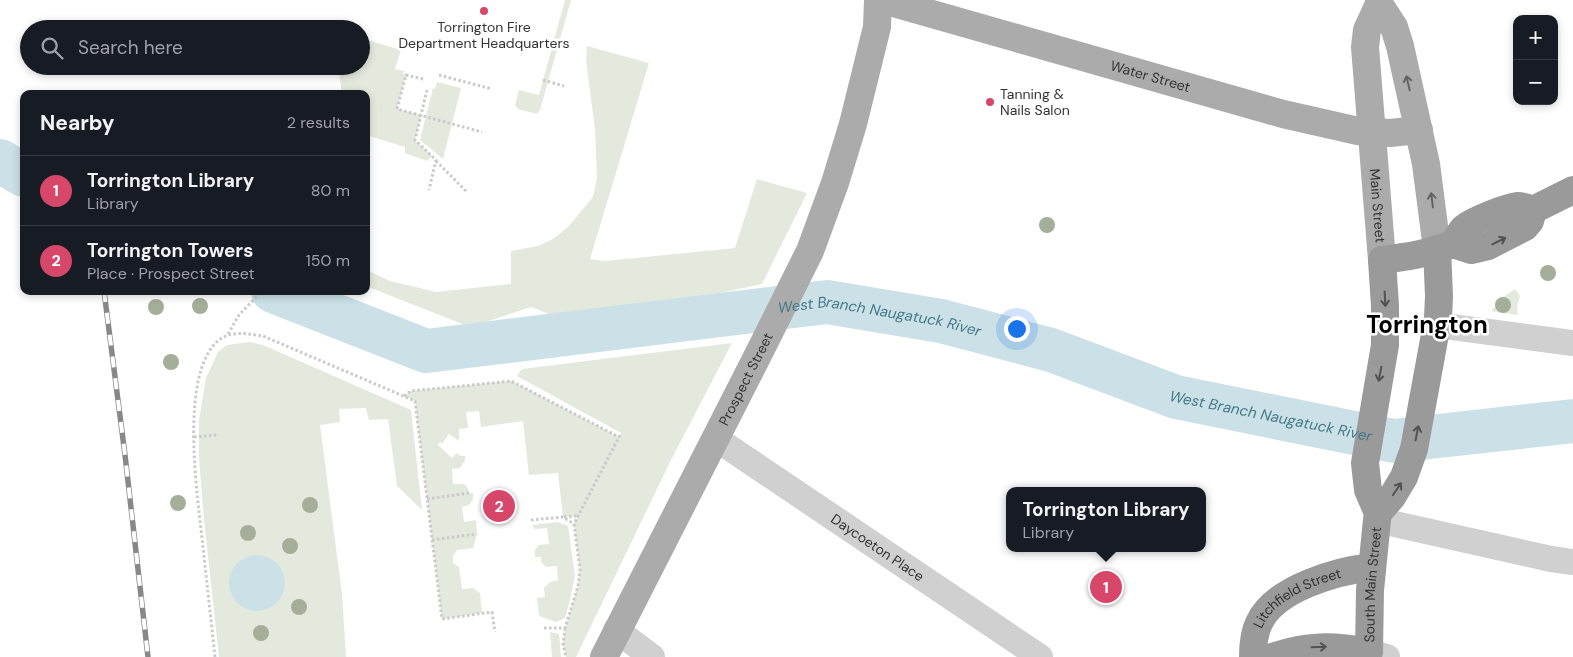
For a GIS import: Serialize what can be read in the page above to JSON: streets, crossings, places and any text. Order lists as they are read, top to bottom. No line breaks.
{"streets":{"highway":["Main Street","South Main Street","Litchfield Street"],"main road":["Water Street","Prospect Street"],"street":["Daycoeton Place"]},"crossings":[["Water Street","Main Street"],["Main Street","South Main Street"],["Prospect Street","Daycoeton Place"],["South Main Street","Litchfield Street"]],"districts":["Torrington"],"water":["West Branch Naugatuck River"],"places":["Torrington Fire Department Headquarters","Tanning & Nails Salon"],"page":{"map_buttons":["+","−"],"search":"Search here","heading":["Nearby","2 results"],"list":[{"mark":"1","name":"Torrington Library","note":"Library","value":"80 m"},{"mark":"2","name":"Torrington Towers","note":"Place · Prospect Street","value":"150 m"}],"popup":["Torrington Library","Library"],"pins":["2","1"]}}
